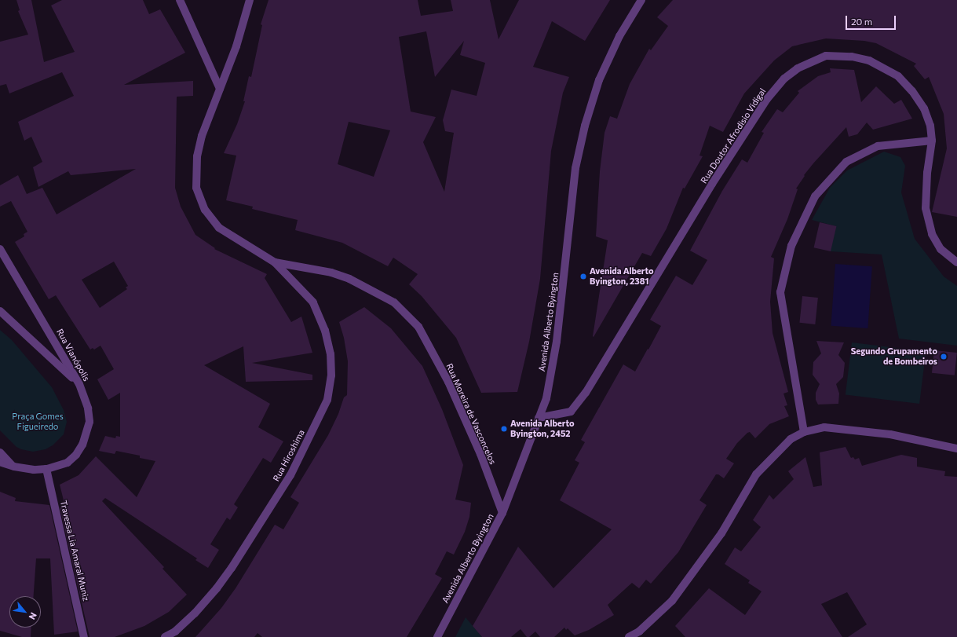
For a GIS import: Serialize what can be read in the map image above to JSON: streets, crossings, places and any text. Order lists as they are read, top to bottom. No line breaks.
{"streets":{"street":["Rua Doutor Afrodisio Vidigal","Avenida Alberto Byington","Rua Vianópolis","Rua Moreira de Vasconcelos","Rua Hiroshima","Travessa Lia Amaral Muniz"]},"crossings":[["Rua Doutor Afrodisio Vidigal","Avenida Alberto Byington"],["Avenida Alberto Byington","Rua Moreira de Vasconcelos"],["Rua Vianópolis","Travessa Lia Amaral Muniz"],["Rua Moreira de Vasconcelos","Rua Hiroshima"]],"parks":["Praça Gomes Figueiredo"],"places":["Avenida Alberto Byington, 2381","Segundo Grupamento de Bombeiros","Avenida Alberto Byington, 2452"],"scale_bar":"20 m","north":"bottom right"}
